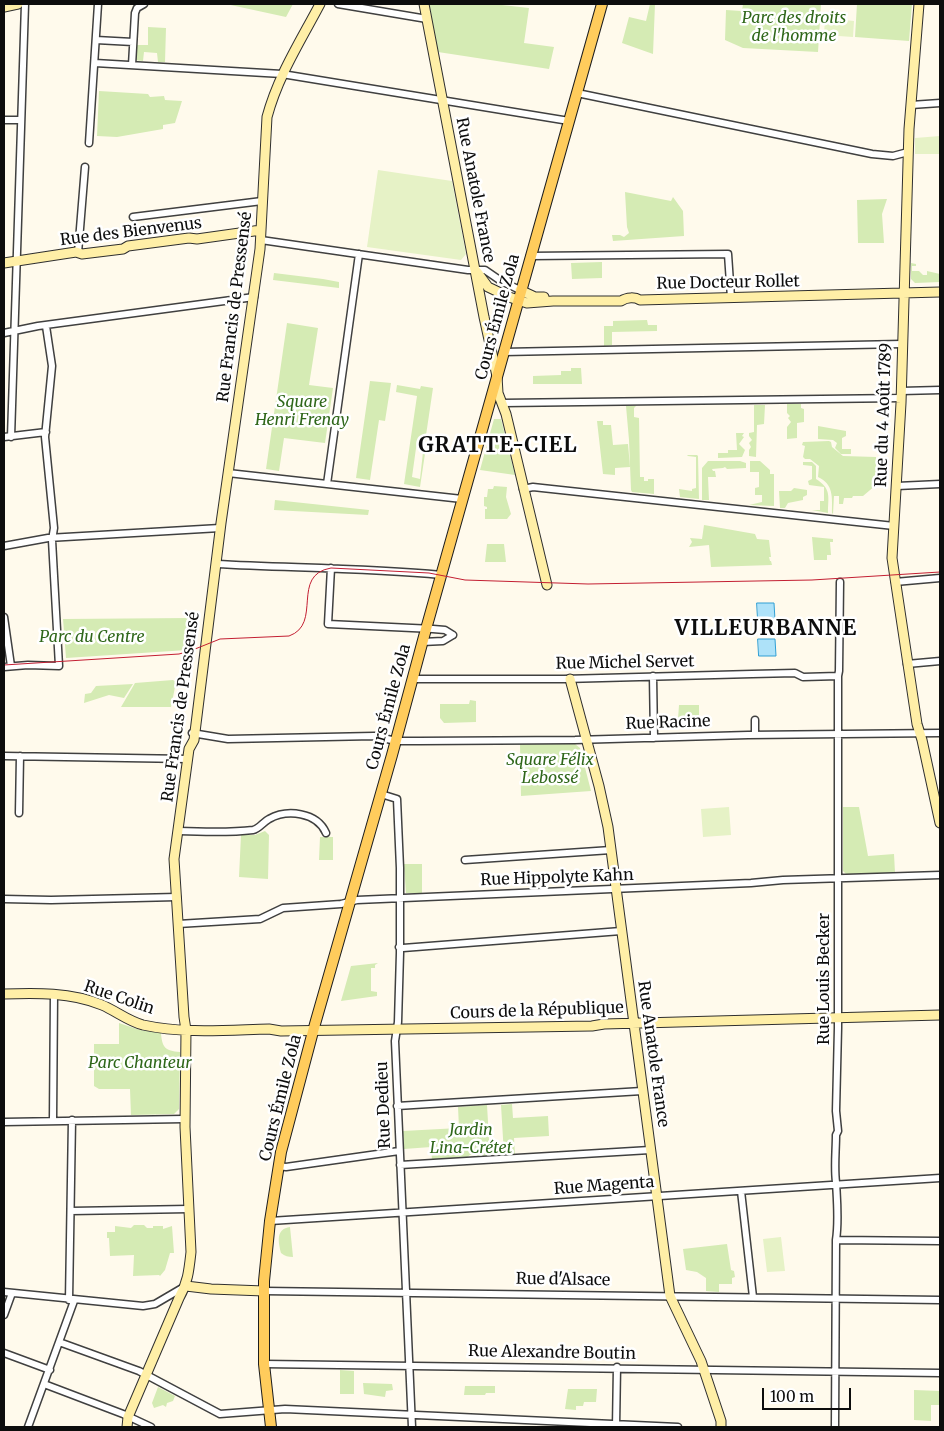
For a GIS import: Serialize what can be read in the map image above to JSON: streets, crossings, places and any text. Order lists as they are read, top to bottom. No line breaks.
{"streets":{"main road":["Cours Émile Zola"],"street":["Rue Anatole France","Rue des Bienvenus","Rue Docteur Rollet","Rue Francis de Pressensé","Rue du 4 Août 1789","Rue Michel Servet","Rue Racine","Rue Hippolyte Kahn","Rue Louis Becker","Rue Colin","Cours de la République","Rue Dedieu","Rue Magenta","Rue d'Alsace","Rue Alexandre Boutin"]},"crossings":[["Rue Anatole France","Rue Docteur Rollet"],["Rue Anatole France","Cours Émile Zola"],["Rue Anatole France","Rue Michel Servet"],["Rue Anatole France","Rue Racine"],["Rue Anatole France","Rue Hippolyte Kahn"],["Rue Anatole France","Cours de la République"],["Rue Anatole France","Rue Magenta"],["Rue Anatole France","Rue d'Alsace"],["Rue Anatole France","Rue Alexandre Boutin"],["Rue des Bienvenus","Rue Francis de Pressensé"],["Rue Docteur Rollet","Cours Émile Zola"],["Rue Docteur Rollet","Rue du 4 Août 1789"],["Rue Francis de Pressensé","Rue Racine"],["Rue Francis de Pressensé","Rue Hippolyte Kahn"],["Rue Francis de Pressensé","Rue Colin"],["Rue Francis de Pressensé","Cours de la République"],["Rue Francis de Pressensé","Rue d'Alsace"],["Cours Émile Zola","Rue Michel Servet"],["Cours Émile Zola","Rue Racine"],["Cours Émile Zola","Rue Hippolyte Kahn"],["Cours Émile Zola","Cours de la République"],["Cours Émile Zola","Rue Dedieu"],["Cours Émile Zola","Rue Magenta"],["Cours Émile Zola","Rue d'Alsace"],["Cours Émile Zola","Rue Alexandre Boutin"],["Rue du 4 Août 1789","Rue Racine"],["Rue Michel Servet","Rue Louis Becker"],["Rue Racine","Rue Louis Becker"],["Rue Hippolyte Kahn","Rue Louis Becker"],["Rue Hippolyte Kahn","Rue Dedieu"],["Rue Louis Becker","Cours de la République"],["Rue Louis Becker","Rue Magenta"],["Rue Louis Becker","Rue d'Alsace"],["Rue Louis Becker","Rue Alexandre Boutin"],["Rue Colin","Cours de la République"],["Cours de la République","Rue Dedieu"],["Rue Dedieu","Rue Magenta"],["Rue Dedieu","Rue d'Alsace"],["Rue Dedieu","Rue Alexandre Boutin"]],"districts":["GRATTE-CIEL","VILLEURBANNE"],"parks":["Parc des droits de l'homme","Square Henri Frenay","Parc du Centre","Square Félix Lebossé","Parc Chanteur","Jardin Lina-Crétet"],"scale_bar":"100 m"}
